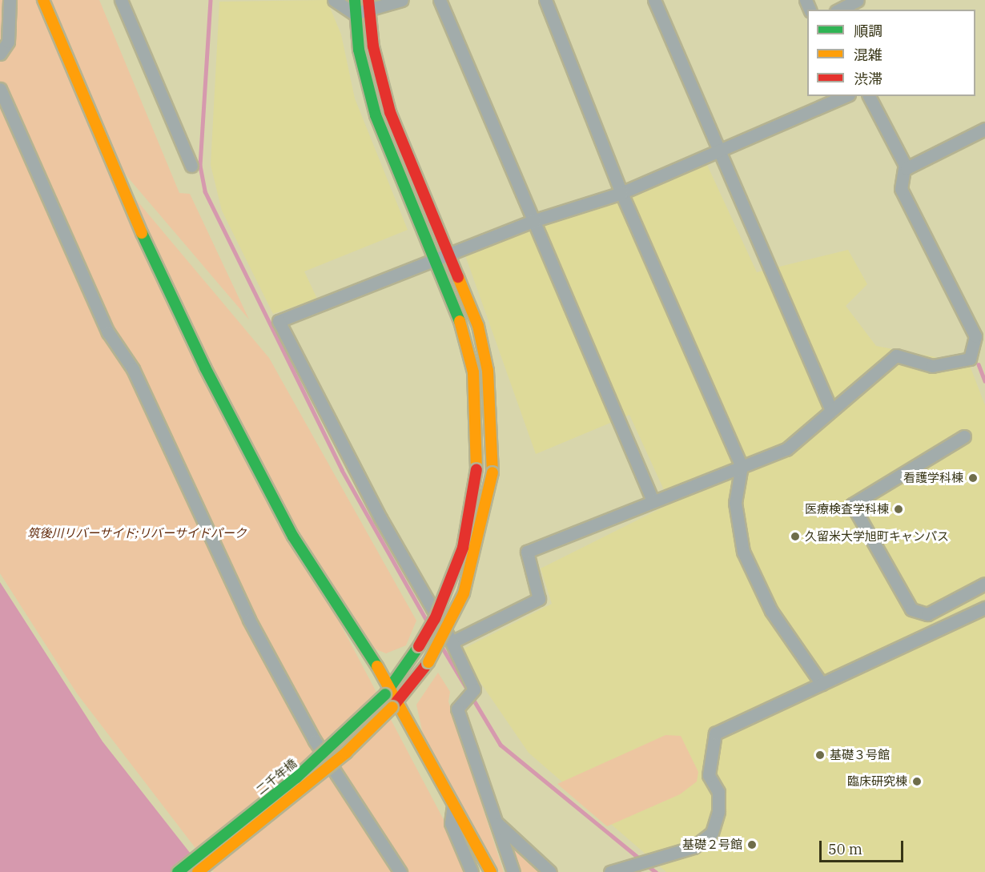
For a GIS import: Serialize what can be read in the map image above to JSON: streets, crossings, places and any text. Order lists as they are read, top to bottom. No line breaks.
{"streets":{"street":["二千年橋"]},"parks":["筑後川リバーサイド;リバーサイドパーク"],"places":["看護学科棟","医療検査学科棟","久留米大学旭町キャンパス","基礎３号館","臨床研究棟","基礎２号館"],"legend":["順調","混雑","渋滞"],"scale_bar":"50 m"}
